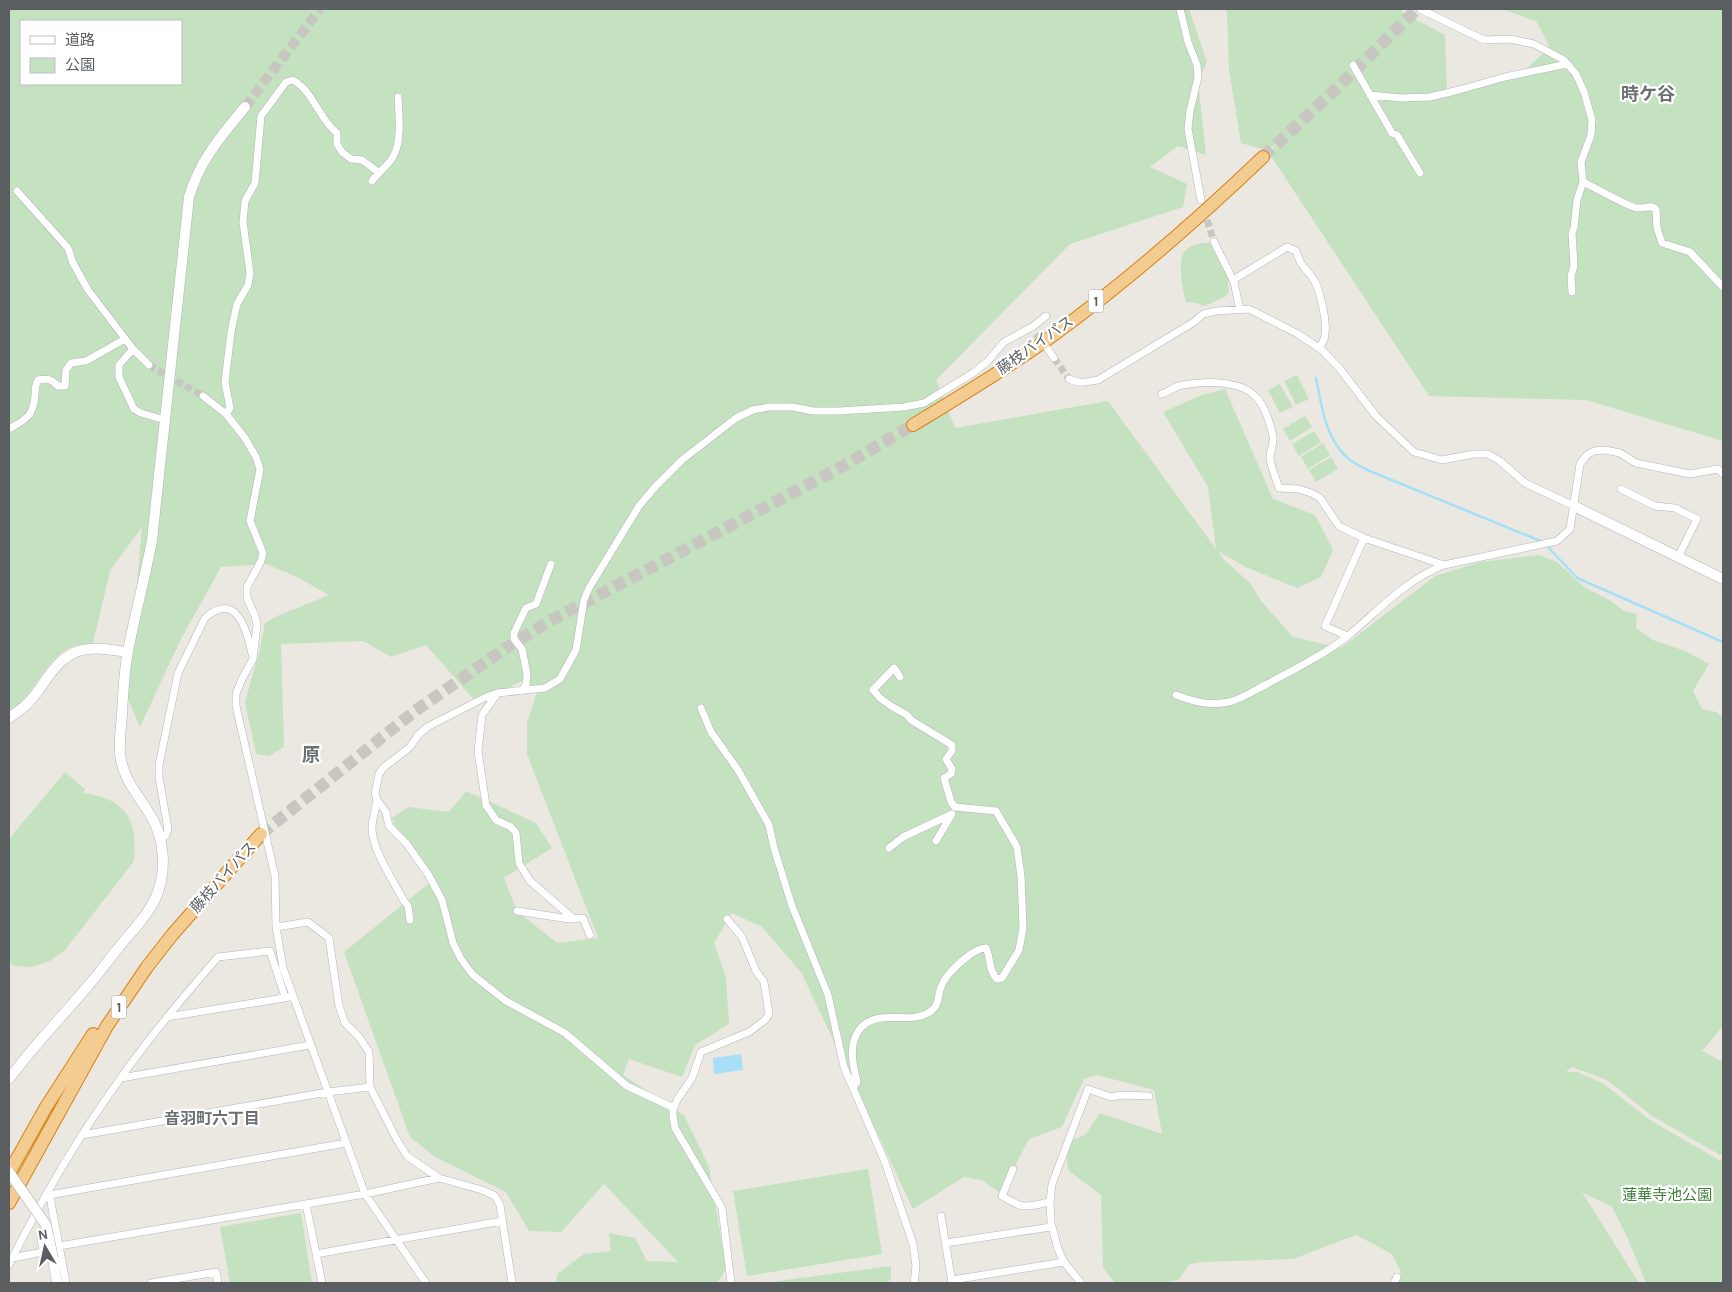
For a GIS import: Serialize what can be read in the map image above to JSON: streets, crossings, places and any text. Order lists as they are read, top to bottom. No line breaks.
{"streets":{"highway":["1","藤枝バイパス"]},"districts":["時ケ谷","原","音羽町六丁目"],"parks":["蓮華寺池公園"],"legend":["道路","公園"],"north":"top"}
